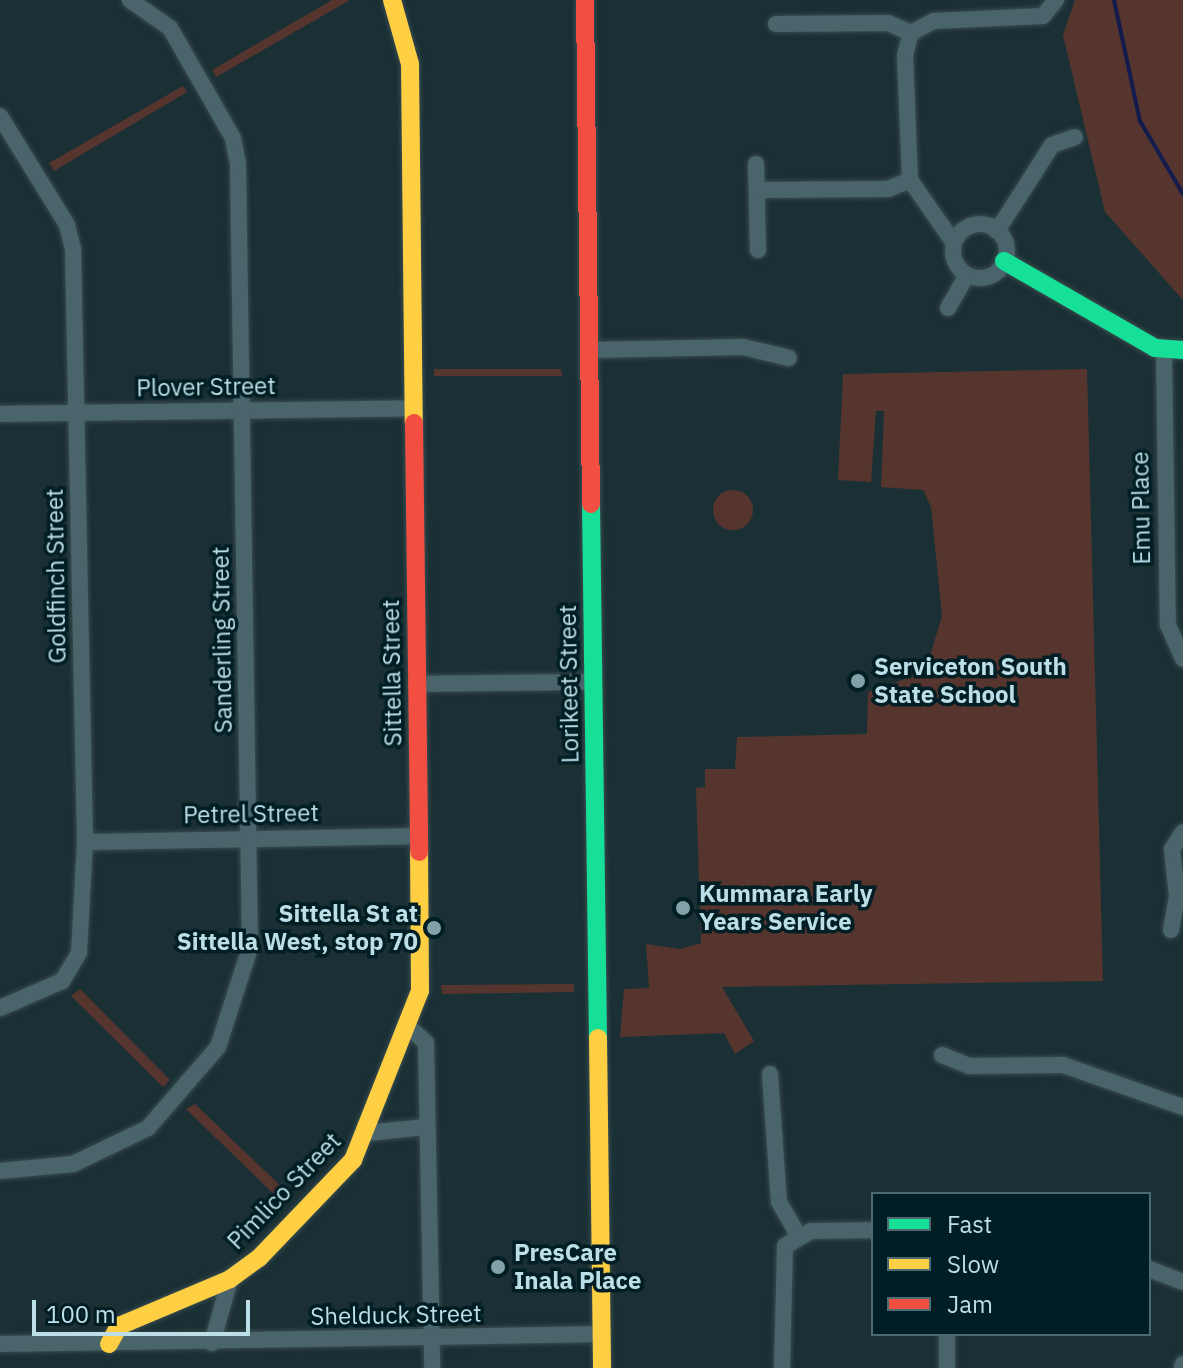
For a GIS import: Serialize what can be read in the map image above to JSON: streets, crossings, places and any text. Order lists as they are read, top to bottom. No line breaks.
{"streets":{"street":["Plover Street","Emu Place","Goldfinch Street","Sanderling Street","Sittella Street","Lorikeet Street","Petrel Street","Pimlico Street","Shelduck Street"]},"crossings":[["Plover Street","Goldfinch Street"],["Plover Street","Sanderling Street"],["Plover Street","Sittella Street"],["Goldfinch Street","Petrel Street"],["Sanderling Street","Petrel Street"],["Sittella Street","Petrel Street"],["Sittella Street","Pimlico Street"],["Lorikeet Street","Shelduck Street"],["Pimlico Street","Shelduck Street"]],"places":["Serviceton South State School","Kummara Early Years Service","Sittella St at Sittella West, stop 70","PresCare Inala Place"],"legend":["Fast","Slow","Jam"],"scale_bar":"100 m"}
